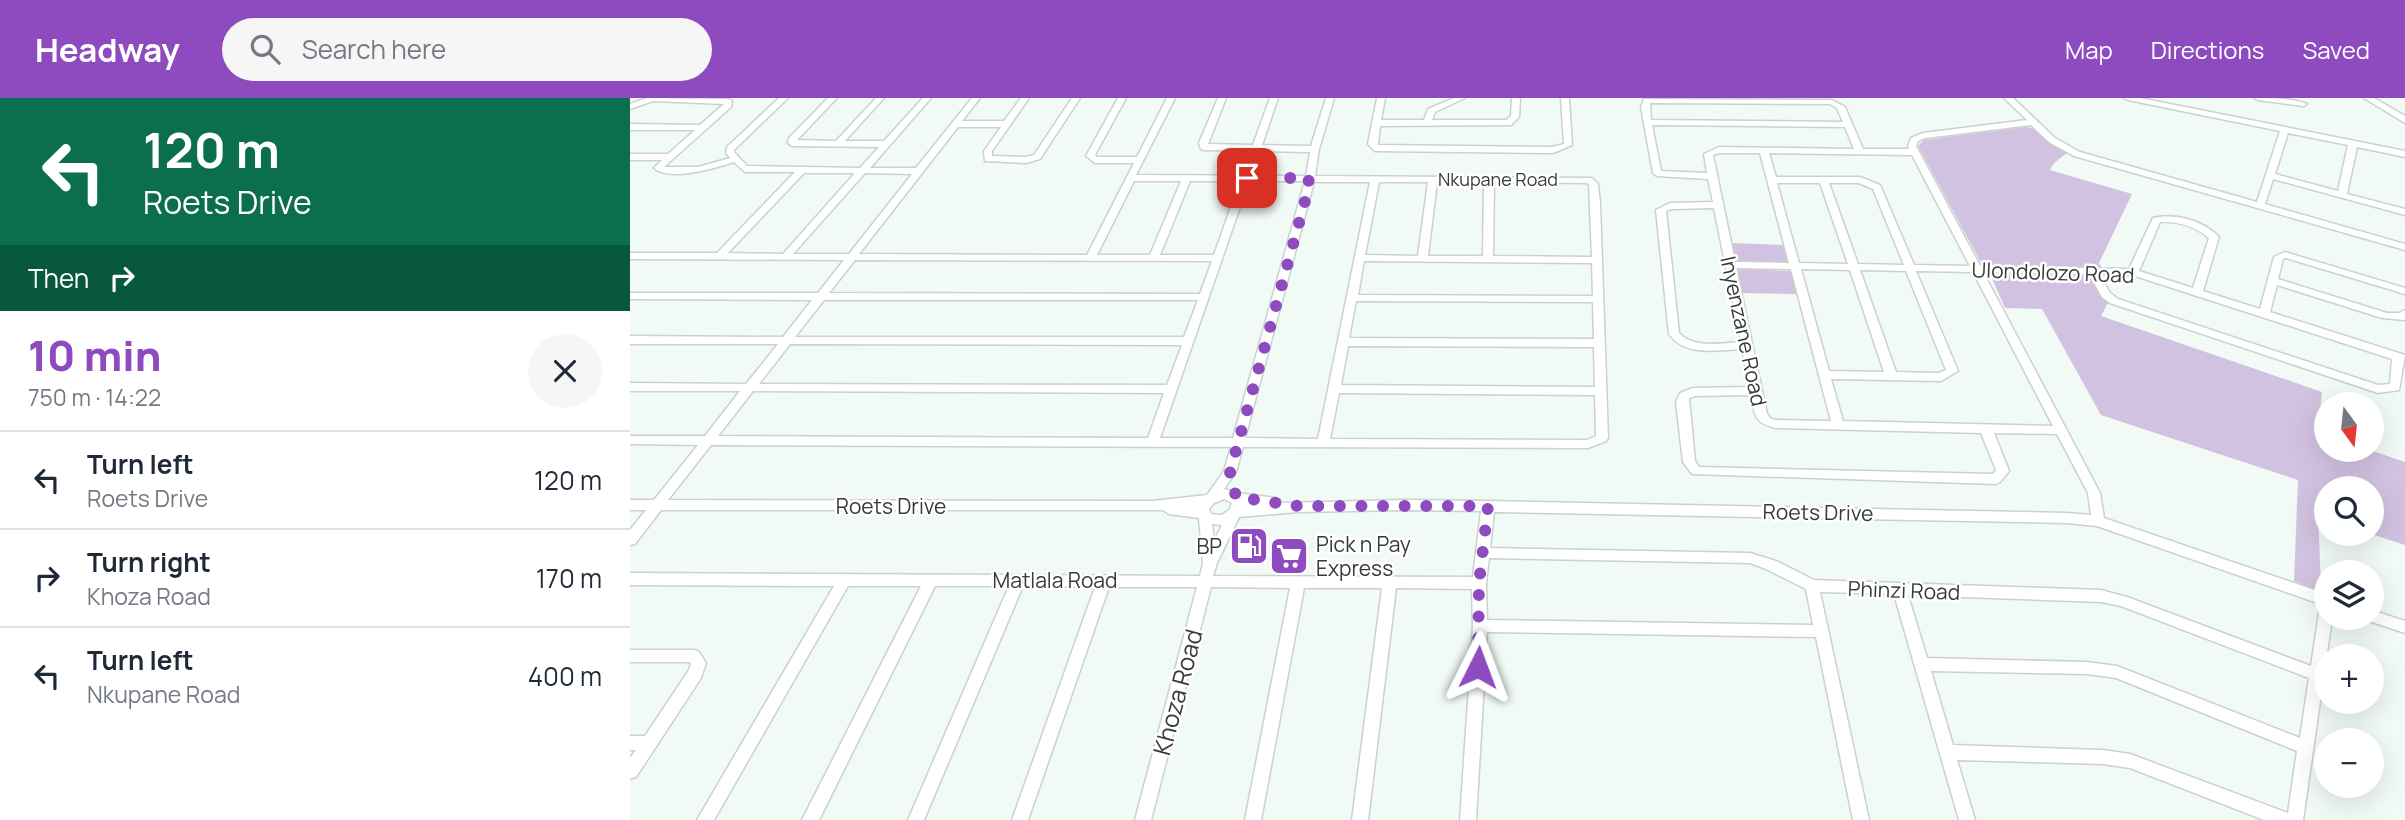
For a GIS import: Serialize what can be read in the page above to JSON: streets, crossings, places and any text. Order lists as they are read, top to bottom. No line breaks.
{"streets":{"street":["Nkupane Road","Ulondolozo Road","Inyenzane Road","Roets Drive","Matlala Road","Phinzi Road","Khoza Road"]},"crossings":[["Ulondolozo Road","Inyenzane Road"],["Roets Drive","Khoza Road"],["Matlala Road","Khoza Road"]],"places":{"fuel station":["BP"],"supermarket":["Pick n Pay Express"]},"north":"bottom","page":{"header":"Headway","search":"Search here","nav":["Map","Directions","Saved"],"turn":["120 m","Roets Drive"],"then":"Then","heading":["10 min","750 m · 14:22"],"map_buttons":["+","−"],"list":[{"name":"Turn left","note":"Roets Drive","value":"120 m"},{"name":"Turn right","note":"Khoza Road","value":"170 m"},{"name":"Turn left","note":"Nkupane Road","value":"400 m"}]}}
